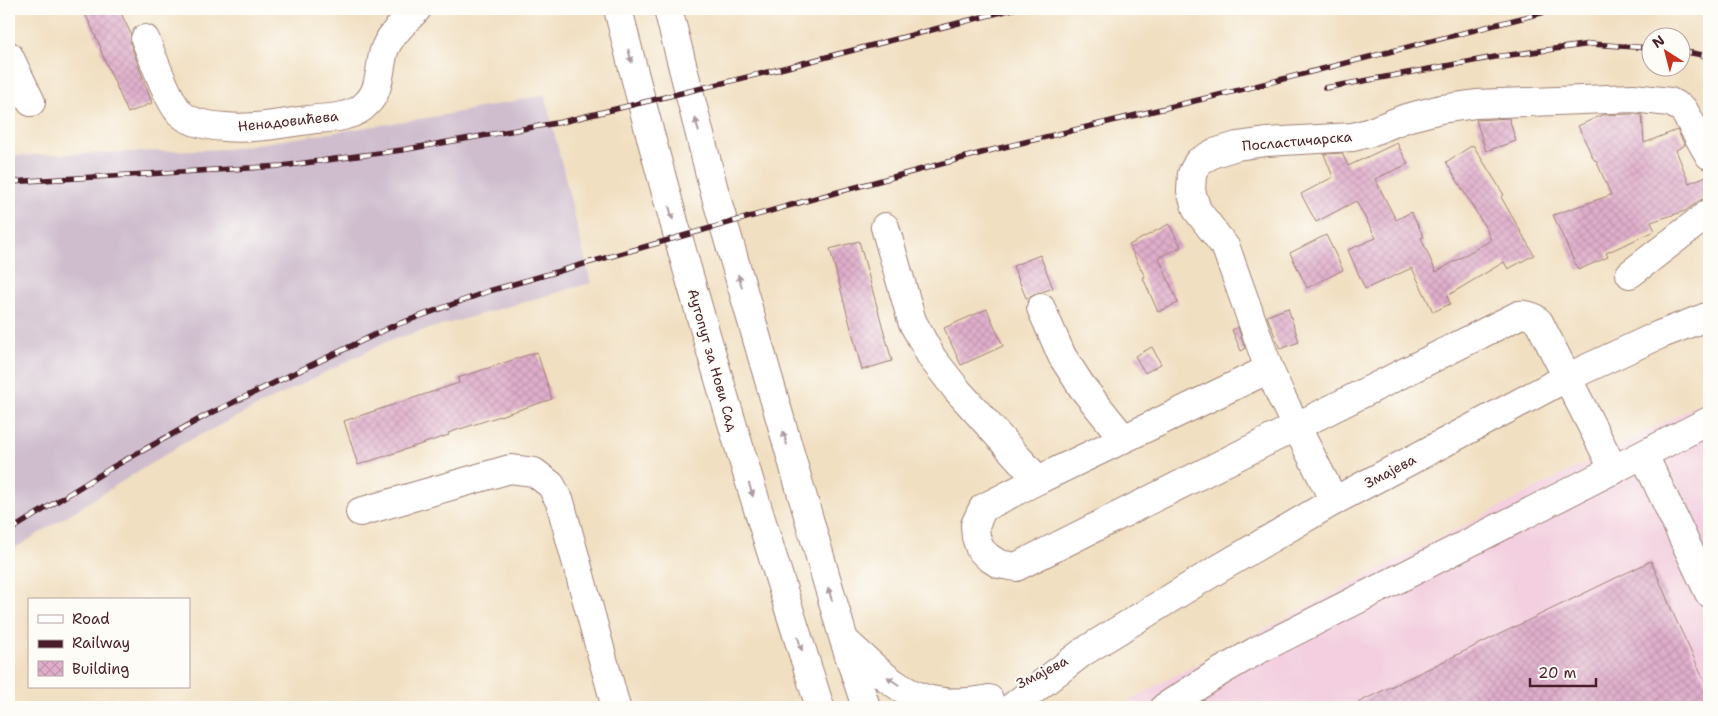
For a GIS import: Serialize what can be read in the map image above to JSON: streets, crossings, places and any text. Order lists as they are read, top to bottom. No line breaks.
{"streets":{"street":["Ненадовићева","Посластичарска","Аутопут за Нови Сад","Змајева"]},"crossings":[["Посластичарска","Змајева"]],"legend":["Road","Railway","Building"],"scale_bar":"20 m","north":"top left"}
